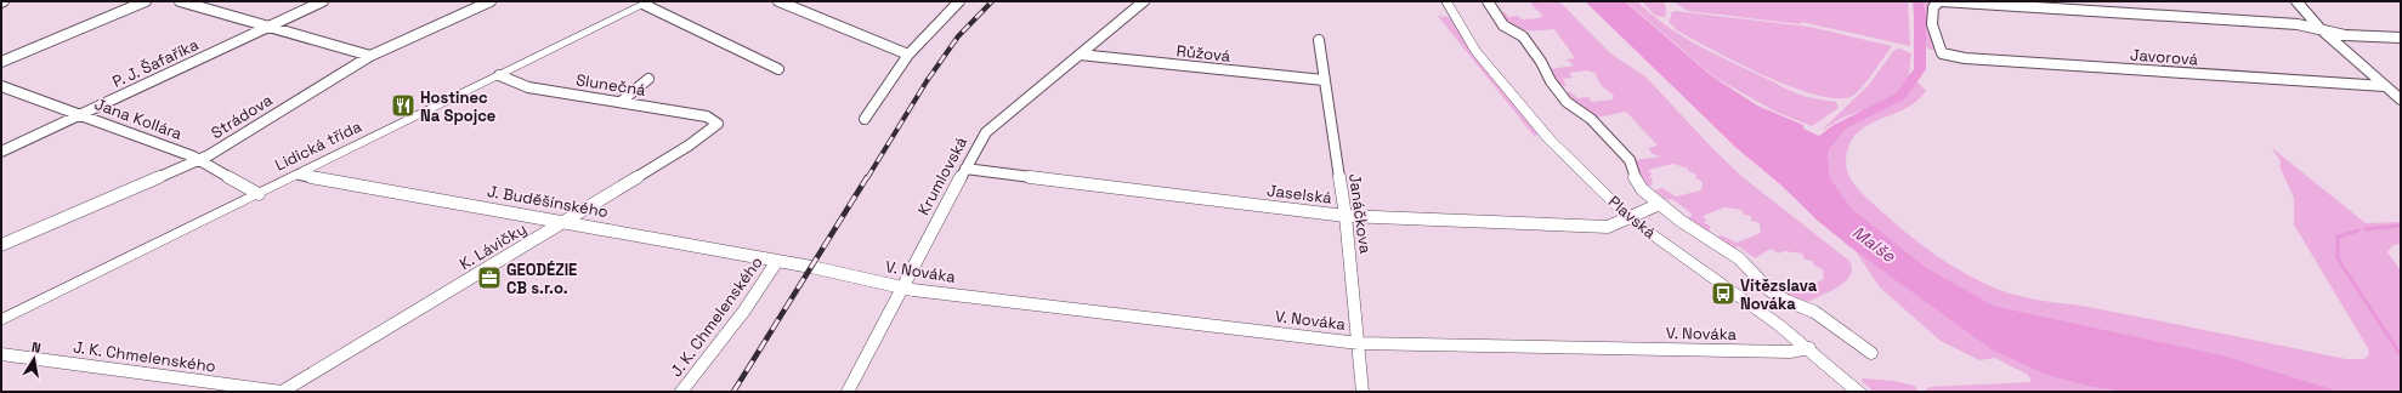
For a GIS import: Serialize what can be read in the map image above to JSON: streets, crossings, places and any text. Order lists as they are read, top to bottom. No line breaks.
{"streets":{"street":["Růžová","Javorová","P. J. Šafaříka","Slunečná","Strádova","Jana Kollára","Lidická třída","Krumlovská","Jaselská","J. Buděšínského","Janáčkova","Plavská","K. Lávičky","V. Nováka","J. K. Chmelenského"]},"crossings":[["Růžová","Krumlovská"],["Růžová","Janáčkova"],["P. J. Šafaříka","Jana Kollára"],["Slunečná","Lidická třída"],["Slunečná","K. Lávičky"],["Strádova","Jana Kollára"],["Jana Kollára","Lidická třída"],["Lidická třída","J. Buděšínského"],["Krumlovská","Jaselská"],["Krumlovská","V. Nováka"],["Jaselská","Janáčkova"],["Jaselská","Plavská"],["J. Buděšínského","K. Lávičky"],["J. Buděšínského","V. Nováka"],["J. Buděšínského","J. K. Chmelenského"],["Janáčkova","V. Nováka"],["Plavská","V. Nováka"],["K. Lávičky","J. K. Chmelenského"]],"water":["Malše"],"places":{"restaurant":["Hostinec Na Spojce"],"office":["GEODÉZIE CB s.r.o."],"bus stop":["Vítězslava Nováka"]},"north":"top"}
